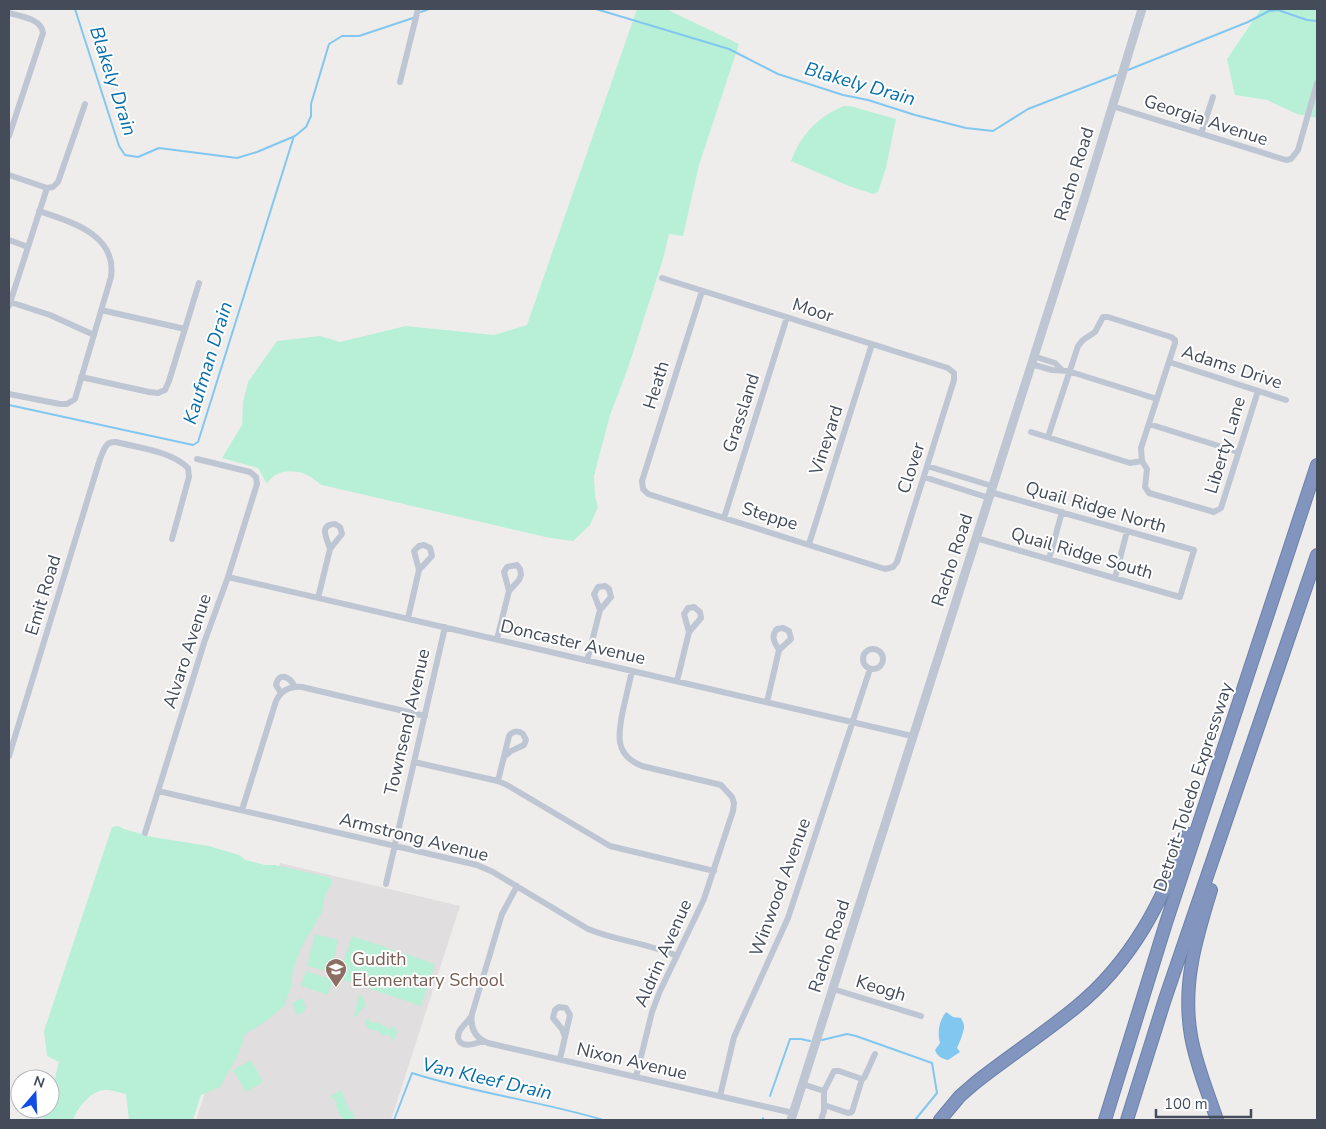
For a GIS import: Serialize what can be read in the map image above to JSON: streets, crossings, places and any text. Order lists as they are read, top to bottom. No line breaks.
{"streets":{"highway":["Detroit-Toledo Expressway"],"street":["Georgia Avenue","Racho Road","Moor","Adams Drive","Heath","Grassland","Vineyard","Liberty Lane","Clover","Quail Ridge North","Steppe","Quail Ridge South","Emit Road","Doncaster Avenue","Alvaro Avenue","Townsend Avenue","Armstrong Avenue","Winwood Avenue","Aldrin Avenue","Keogh","Nixon Avenue"]},"crossings":[["Georgia Avenue","Racho Road"],["Racho Road","Quail Ridge North"],["Racho Road","Quail Ridge South"],["Racho Road","Doncaster Avenue"],["Racho Road","Keogh"],["Racho Road","Nixon Avenue"],["Moor","Heath"],["Moor","Grassland"],["Moor","Vineyard"],["Moor","Clover"],["Adams Drive","Liberty Lane"],["Heath","Steppe"],["Grassland","Steppe"],["Vineyard","Steppe"],["Clover","Steppe"],["Quail Ridge North","Quail Ridge South"],["Doncaster Avenue","Alvaro Avenue"],["Doncaster Avenue","Townsend Avenue"],["Doncaster Avenue","Winwood Avenue"],["Doncaster Avenue","Aldrin Avenue"],["Alvaro Avenue","Armstrong Avenue"],["Townsend Avenue","Armstrong Avenue"],["Armstrong Avenue","Aldrin Avenue"],["Winwood Avenue","Nixon Avenue"],["Aldrin Avenue","Nixon Avenue"]],"water":["Blakely Drain","Kaufman Drain","Van Kleef Drain"],"places":{"school or university":["Gudith Elementary School"]},"scale_bar":"100 m","north":"top"}
